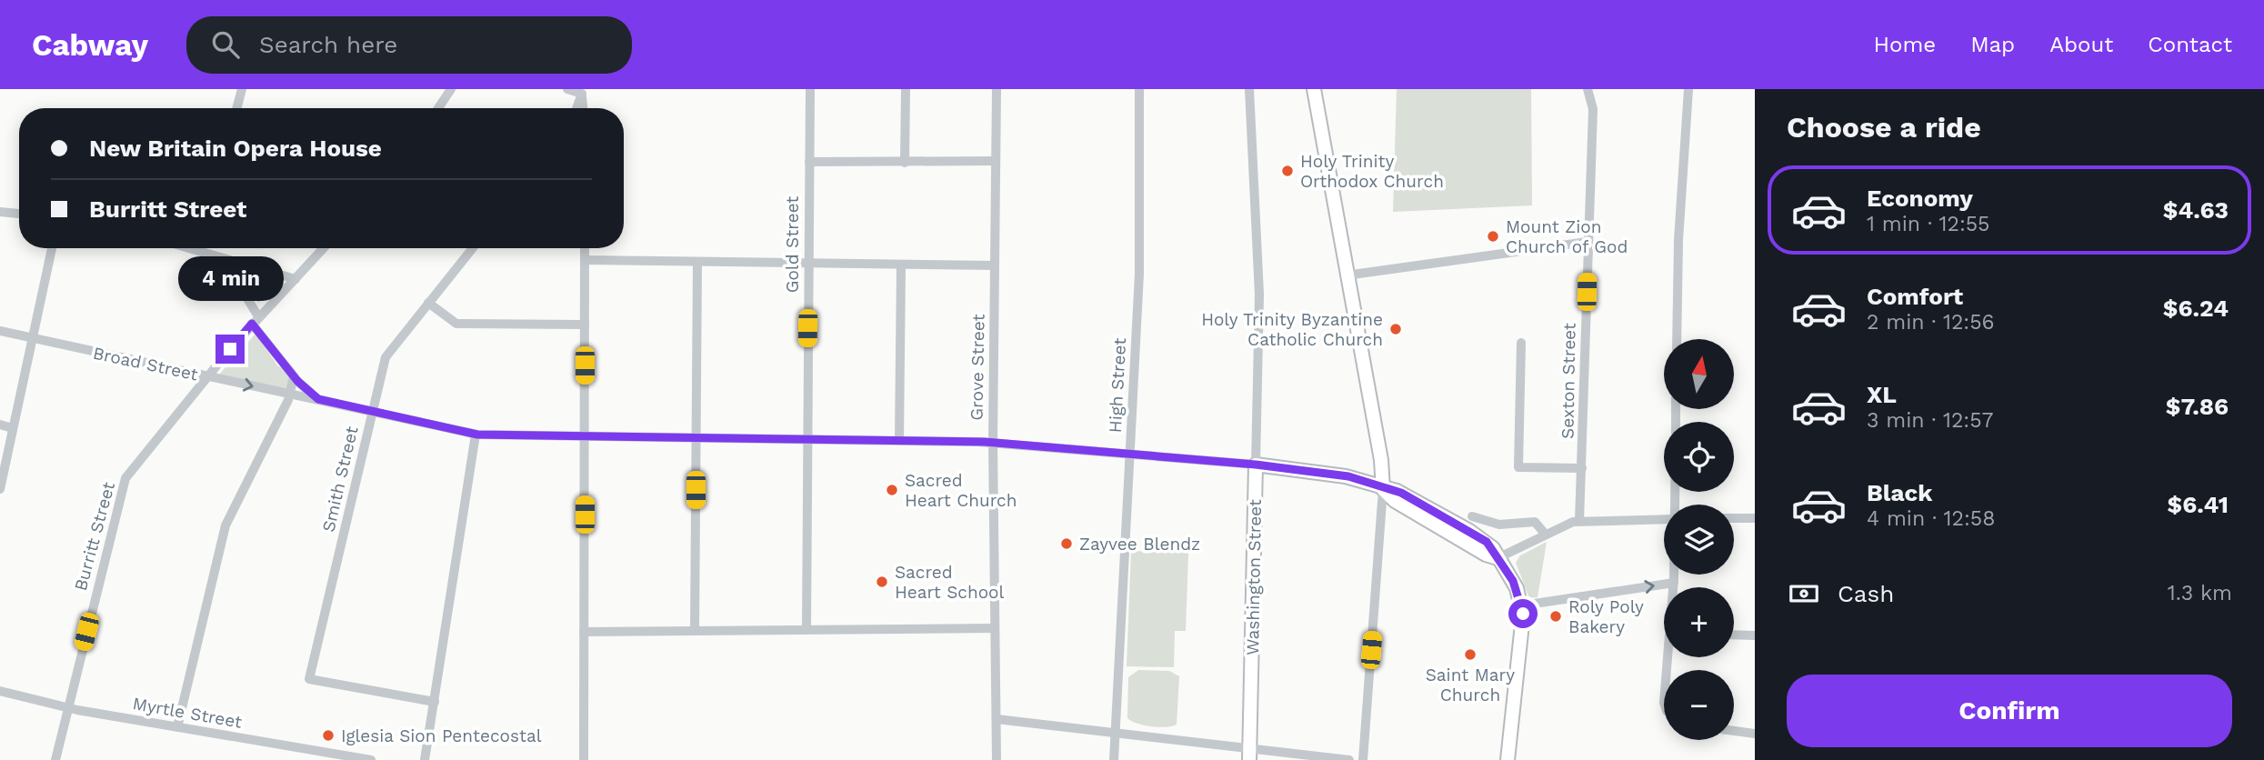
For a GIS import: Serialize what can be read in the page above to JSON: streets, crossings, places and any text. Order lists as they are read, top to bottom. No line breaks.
{"streets":{"main road":["Broad Street","Washington Street"],"street":["Gold Street","Grove Street","Sexton Street","High Street","Smith Street","Burritt Street","Myrtle Street"]},"crossings":[["Gold Street","Broad Street"],["Broad Street","Grove Street"],["Broad Street","High Street"],["Broad Street","Smith Street"],["Broad Street","Burritt Street"],["Broad Street","Washington Street"],["Burritt Street","Myrtle Street"]],"places":["Holy Trinity Orthodox Church","Mount Zion Church of God","Holy Trinity Byzantine Catholic Church","Sacred Heart Church","Zayvee Blendz","Sacred Heart School","Roly Poly Bakery","Saint Mary Church","Iglesia Sion Pentecostal"],"north":"top","page":{"header":"Cabway","search":"Search here","nav":["Home","Map","About","Contact"],"heading":"Choose a ride","banner":["New Britain Opera House","Burritt Street"],"list":[{"name":"Economy","note":"1 min · 12:55","value":"$4.63"},{"name":"Comfort","note":"2 min · 12:56","value":"$6.24"},{"name":"XL","note":"3 min · 12:57","value":"$7.86"},{"name":"Black","note":"4 min · 12:58","value":"$6.41"}],"bubble":"4 min","map_buttons":["+","−"],"pay":["Cash","1.3 km"],"buttons":"Confirm"}}
